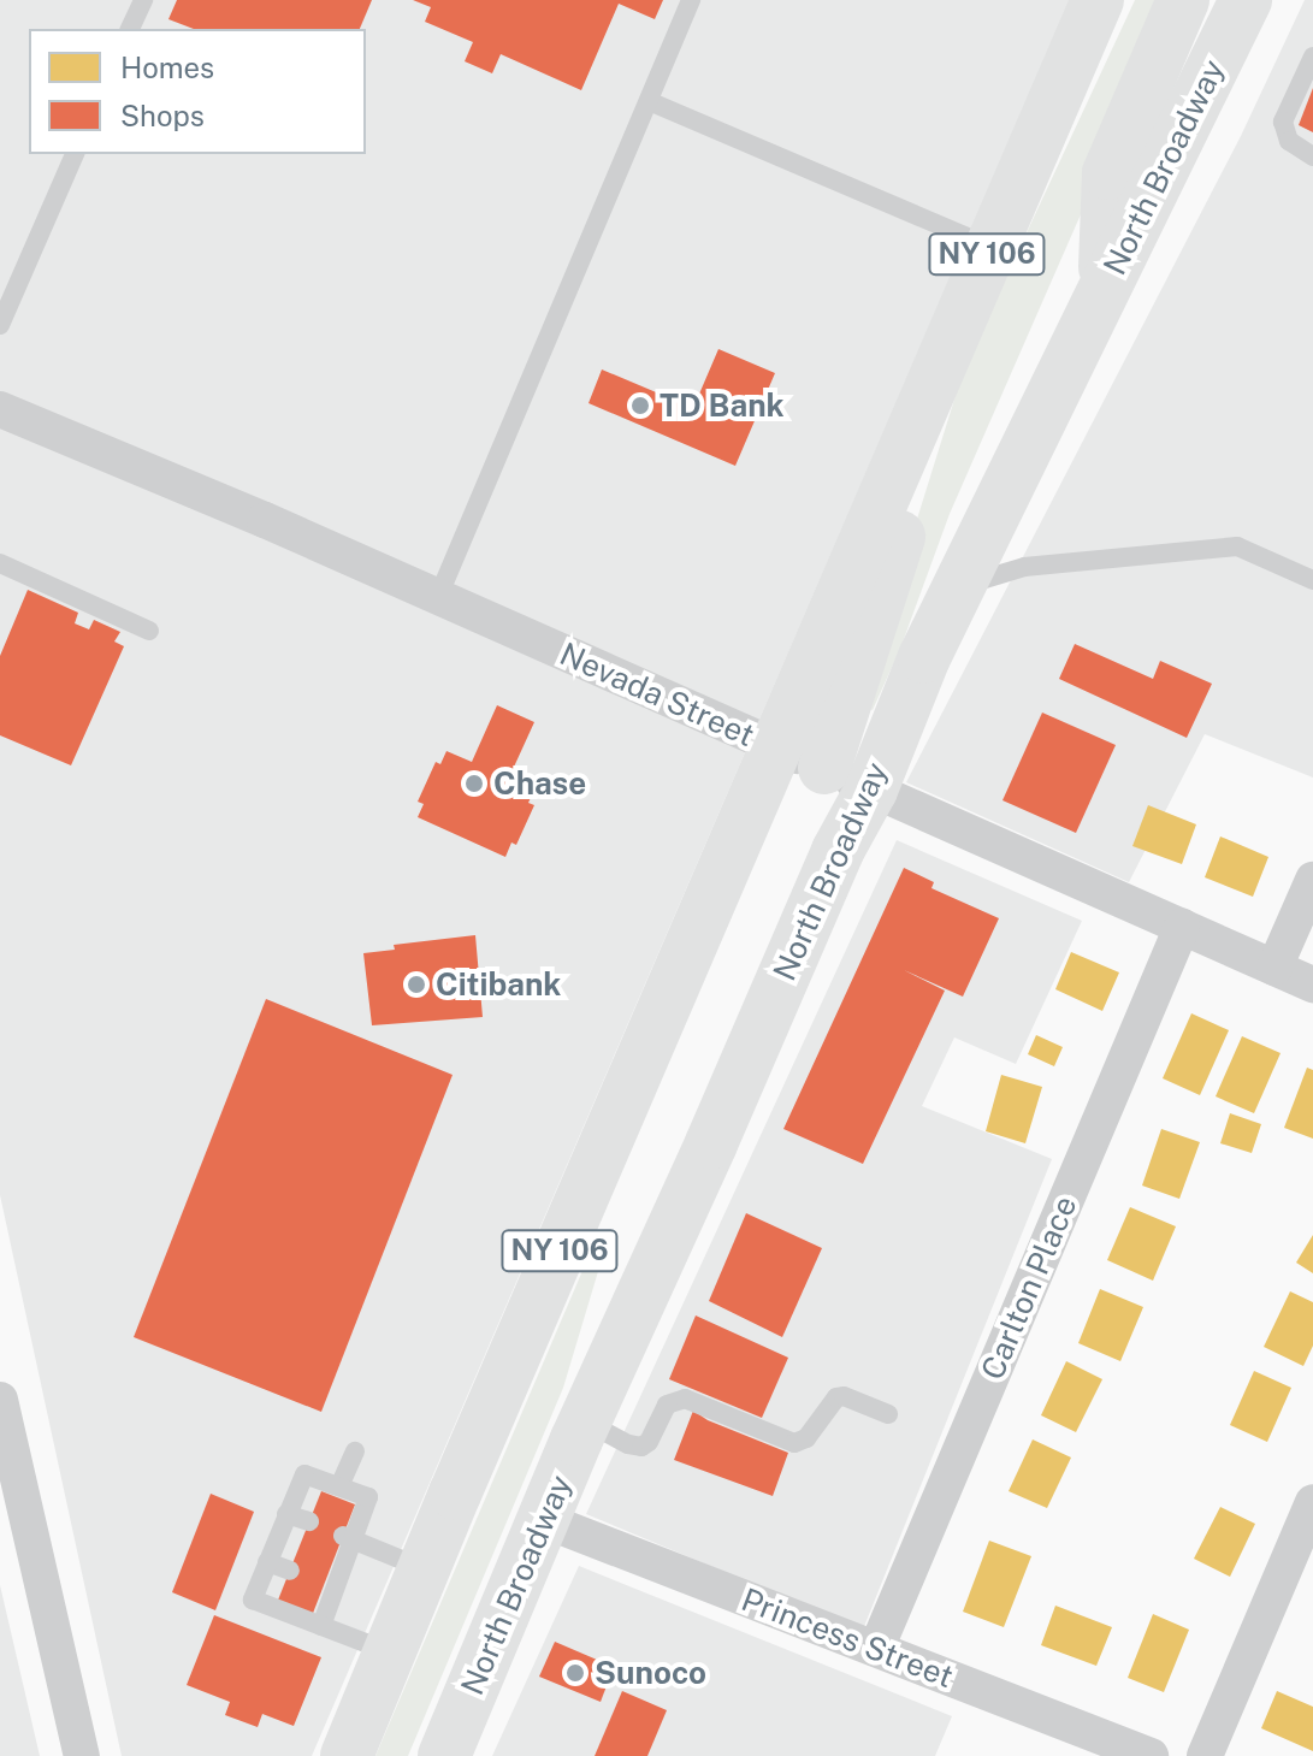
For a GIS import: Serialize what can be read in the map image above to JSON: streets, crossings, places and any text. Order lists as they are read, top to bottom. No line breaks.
{"streets":{"main road":["North Broadway","NY 106"],"street":["Nevada Street","Carlton Place","Princess Street"]},"crossings":[["North Broadway","Nevada Street"],["North Broadway","Princess Street"],["NY 106","Nevada Street"],["Nevada Street","Carlton Place"],["Carlton Place","Princess Street"]],"places":["TD Bank","Chase","Citibank","Sunoco"],"legend":["Homes","Shops"]}
